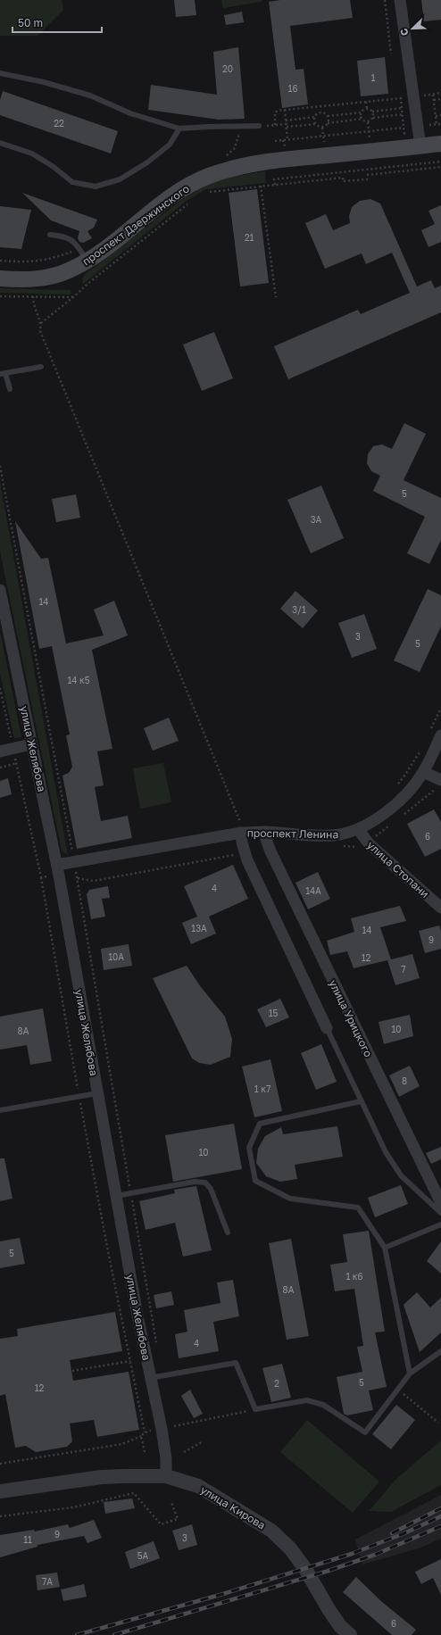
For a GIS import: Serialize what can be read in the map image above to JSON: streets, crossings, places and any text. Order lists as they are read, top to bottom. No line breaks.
{"streets":{"main road":["проспект Дзержинского"],"street":["улица Желябова","проспект Ленина","улица Стопани","улица Урицкого","улица Кирова"]},"crossings":[["улица Желябова","проспект Ленина"],["улица Желябова","улица Кирова"],["проспект Ленина","улица Стопани"],["проспект Ленина","улица Урицкого"]],"house_numbers":["20","1","16","22","21","5","3А","14","3/1","3","5","14 к5","6","4","14А","13А","14","9","10А","12","7","15","10","8А","8","1 к7","10","5","1 к6","8А","4","5","2","12","9","3","11","5А","7А","6"],"scale_bar":"50 m","north":"bottom left"}
